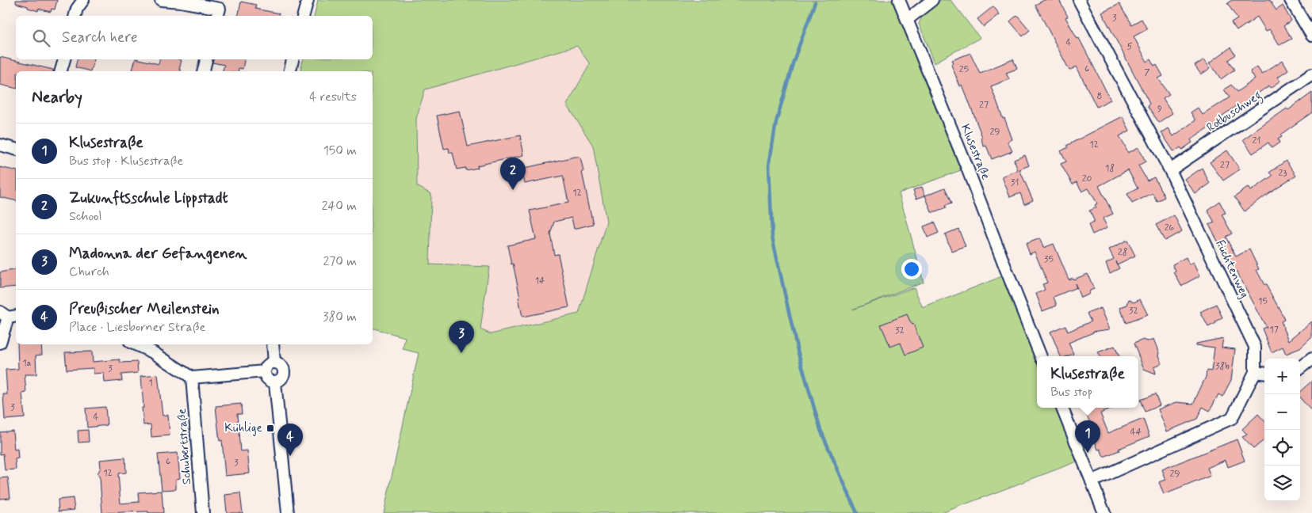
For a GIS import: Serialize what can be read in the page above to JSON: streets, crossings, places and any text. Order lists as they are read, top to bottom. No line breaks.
{"streets":{"street":["Rotbuschweg","Klusestraße","Füchtenweg","Schubertstraße"]},"crossings":[["Rotbuschweg","Füchtenweg"]],"places":{"transit":["Kühlige"]},"house_numbers":["3","4","5","6","25","7","8","27","9","29","21","12","27","18","23","20","31","12","26","28","35","14","15","32","17","32","1a","38b","3","1","3","4","44","6","3","12","29"],"page":{"search":"Search here","heading":["Nearby","4 results"],"list":[{"mark":"1","name":"Klusestraße","note":"Bus stop · Klusestraße","value":"150 m"},{"mark":"2","name":"Zukunftsschule Lippstadt","note":"School","value":"240 m"},{"mark":"3","name":"Madonna der Gefangenen","note":"Church","value":"270 m"},{"mark":"4","name":"Preußischer Meilenstein","note":"Place · Liesborner Straße","value":"380 m"}],"pins":["2","3","1","4"],"popup":["Klusestraße","Bus stop"],"map_buttons":["+","−"]}}
